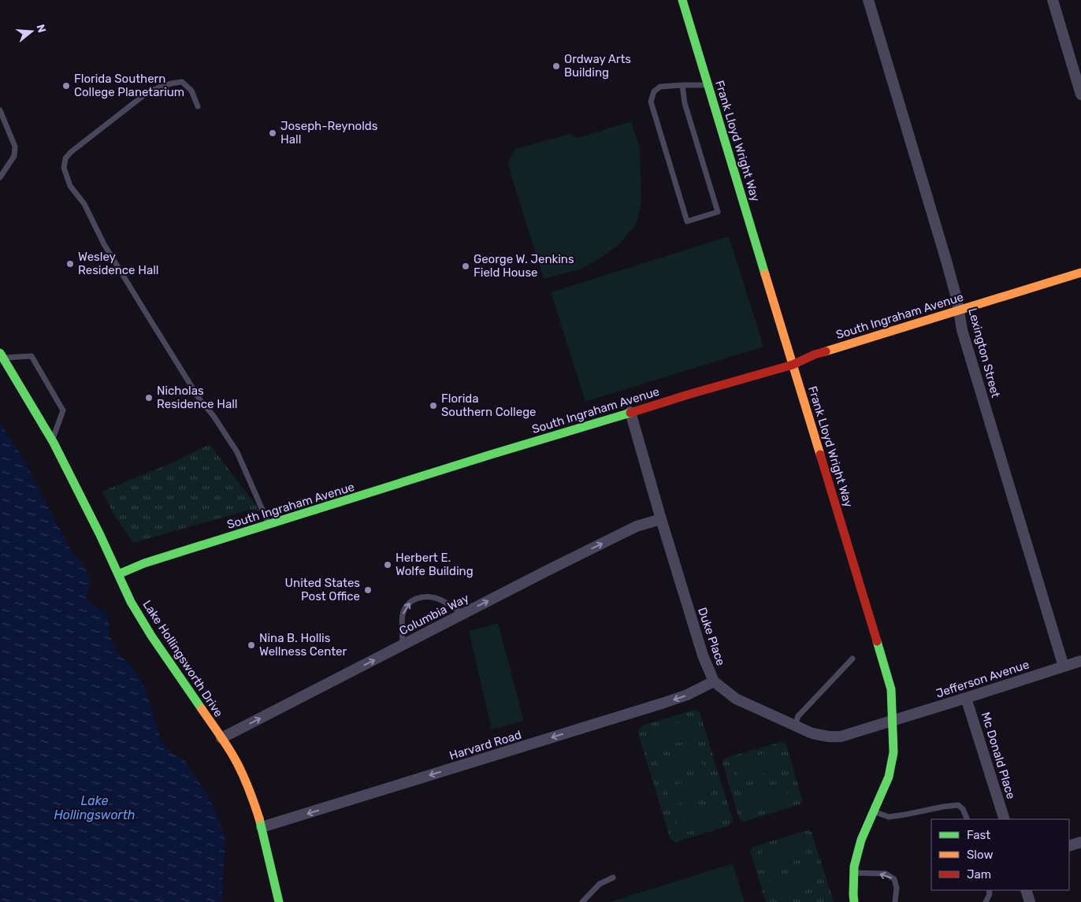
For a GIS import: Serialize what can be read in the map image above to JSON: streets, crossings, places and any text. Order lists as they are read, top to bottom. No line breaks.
{"streets":{"street":["Frank Lloyd Wright Way","South Ingraham Avenue","Lexington Street","Columbia Way","Duke Place","Lake Hollingsworth Drive","Jefferson Avenue","Harvard Road","Mc Donald Place"]},"crossings":[["Frank Lloyd Wright Way","South Ingraham Avenue"],["Frank Lloyd Wright Way","Duke Place"],["Frank Lloyd Wright Way","Jefferson Avenue"],["South Ingraham Avenue","Lexington Street"],["South Ingraham Avenue","Duke Place"],["South Ingraham Avenue","Lake Hollingsworth Drive"],["Lexington Street","Jefferson Avenue"],["Columbia Way","Duke Place"],["Columbia Way","Lake Hollingsworth Drive"],["Duke Place","Jefferson Avenue"],["Duke Place","Harvard Road"],["Lake Hollingsworth Drive","Harvard Road"],["Jefferson Avenue","Mc Donald Place"]],"one_way":["Columbia Way","Harvard Road"],"water":["Lake Hollingsworth"],"places":["Ordway Arts Building","Florida Southern College Planetarium","Joseph-Reynolds Hall","Wesley Residence Hall","George W. Jenkins Field House","Nicholas Residence Hall","Florida Southern College","Herbert E. Wolfe Building","United States Post Office","Nina B. Hollis Wellness Center"],"legend":["Fast","Slow","Jam"],"north":"right"}
